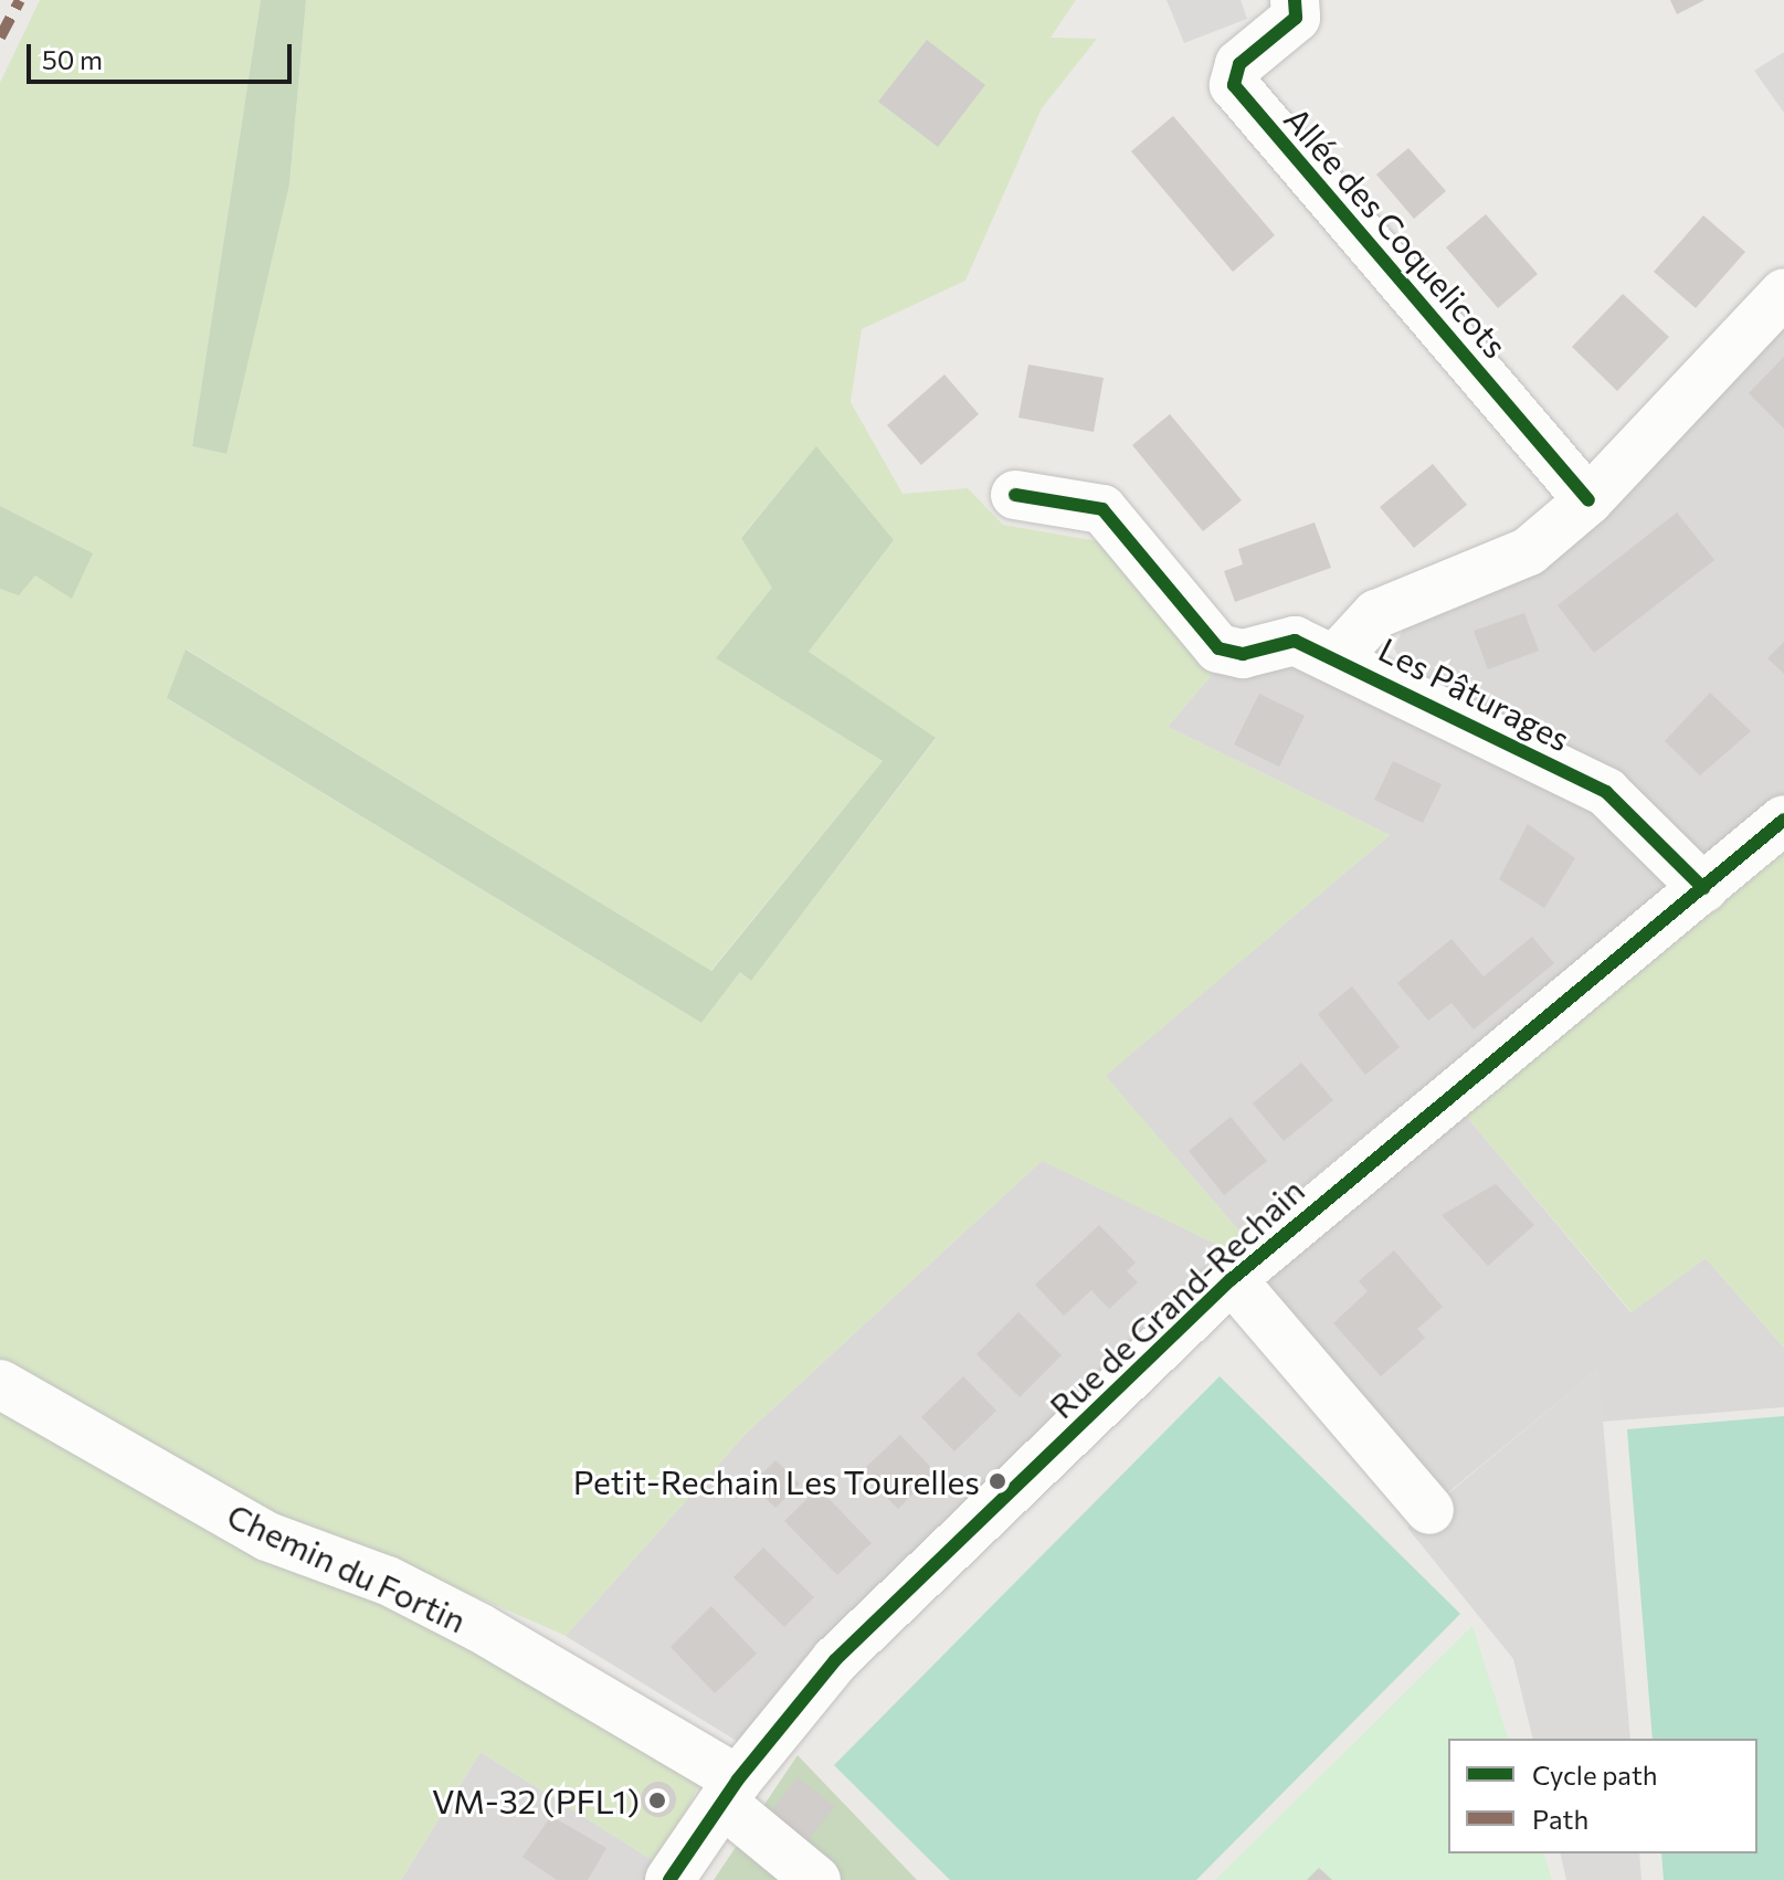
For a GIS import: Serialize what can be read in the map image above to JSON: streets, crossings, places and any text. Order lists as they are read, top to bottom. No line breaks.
{"streets":{"street":["Allée des Coquelicots","Les Pâturages","Rue de Grand-Rechain","Chemin du Fortin"]},"crossings":[["Allée des Coquelicots","Les Pâturages"],["Les Pâturages","Rue de Grand-Rechain"],["Rue de Grand-Rechain","Chemin du Fortin"]],"places":["Petit-Rechain Les Tourelles","VM-32 (PFL1)"],"legend":["Cycle path","Path"],"scale_bar":"50 m"}
